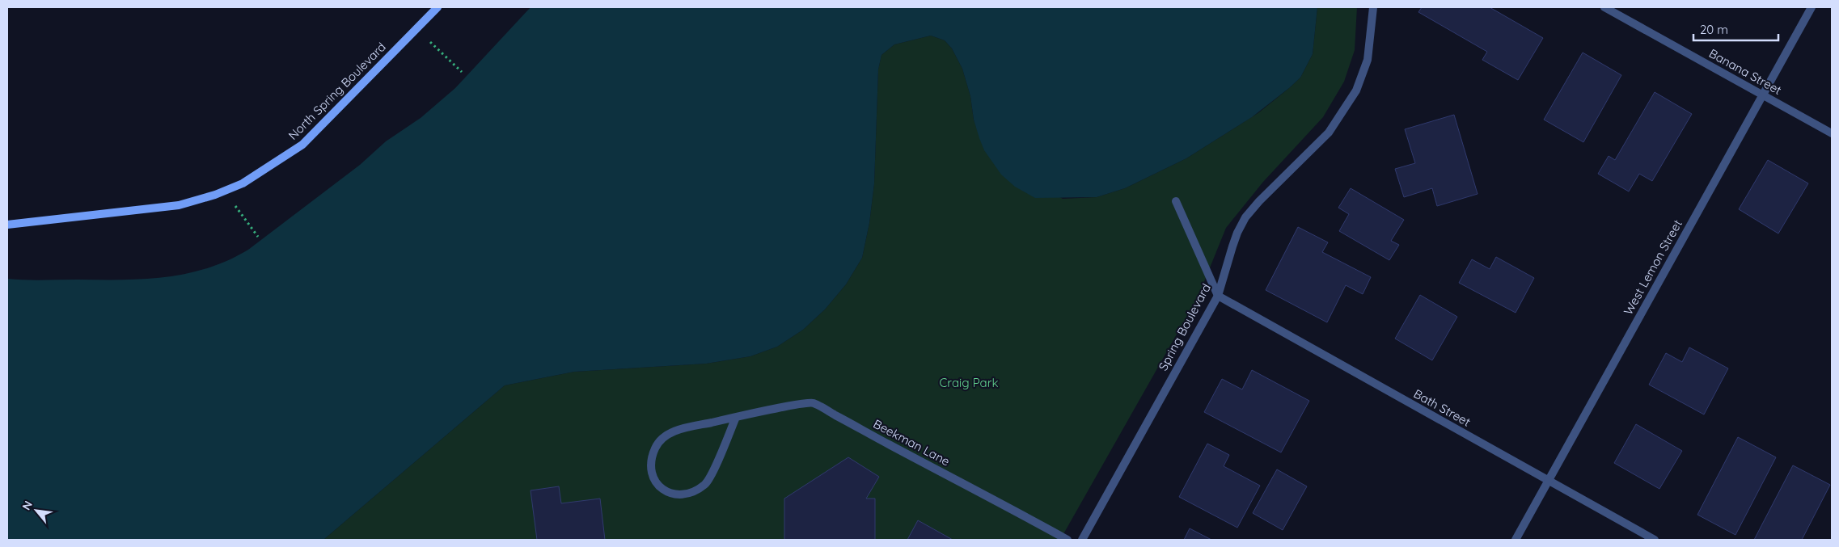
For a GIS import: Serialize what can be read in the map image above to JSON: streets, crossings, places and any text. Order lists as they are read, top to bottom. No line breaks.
{"streets":{"street":["Banana Street","North Spring Boulevard","West Lemon Street","Spring Boulevard","Bath Street","Beekman Lane"]},"crossings":[["Banana Street","West Lemon Street"],["West Lemon Street","Bath Street"],["Spring Boulevard","Bath Street"]],"parks":["Craig Park"],"scale_bar":"20 m","north":"top left"}
